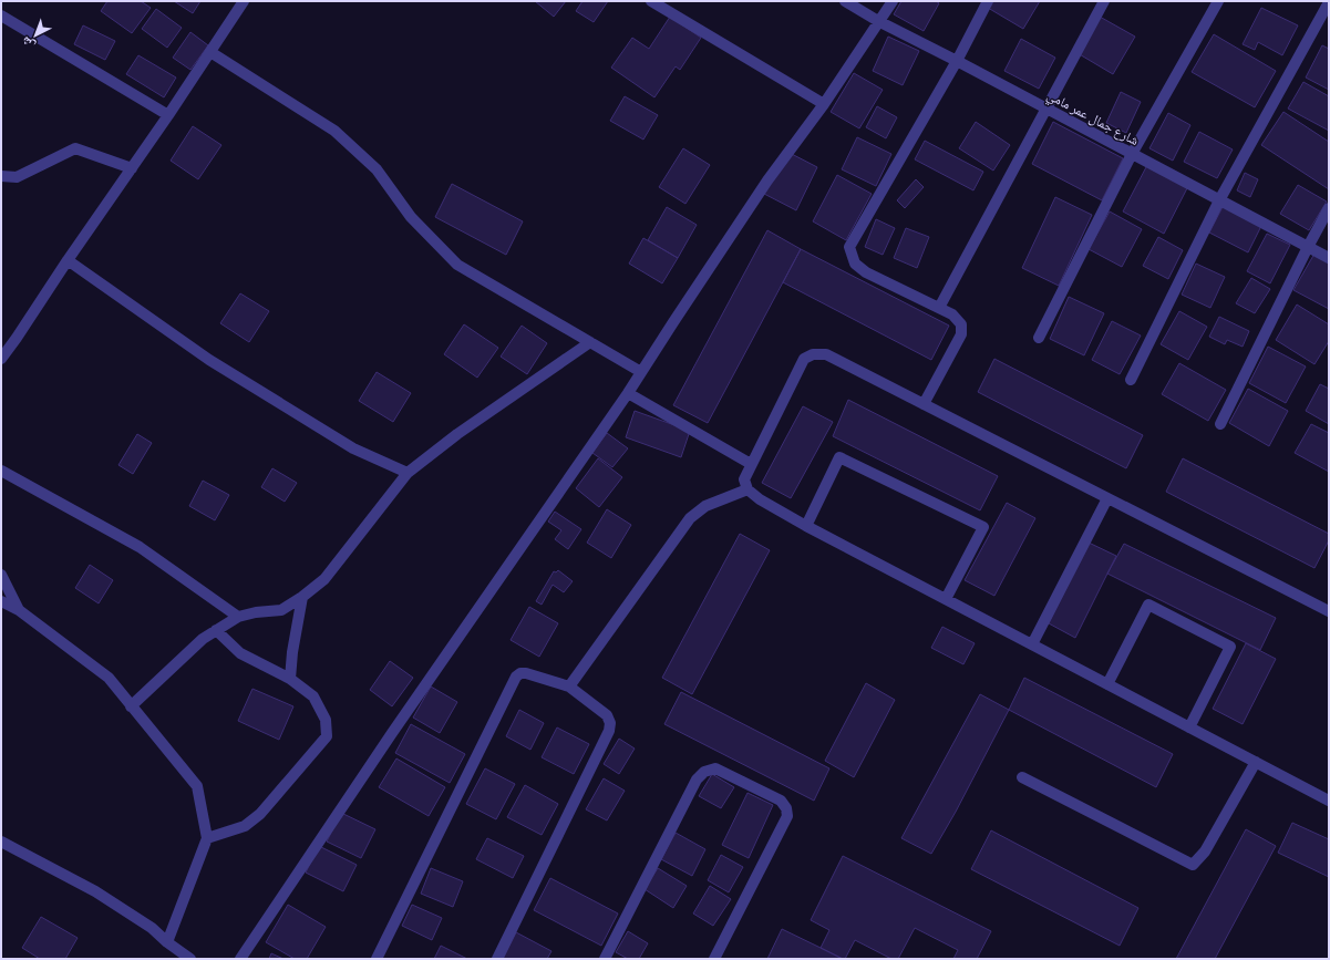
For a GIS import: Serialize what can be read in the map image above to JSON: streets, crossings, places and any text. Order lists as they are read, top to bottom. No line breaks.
{"streets":{"street":["شارع جمال عمر مامي"]},"north":"bottom left"}
